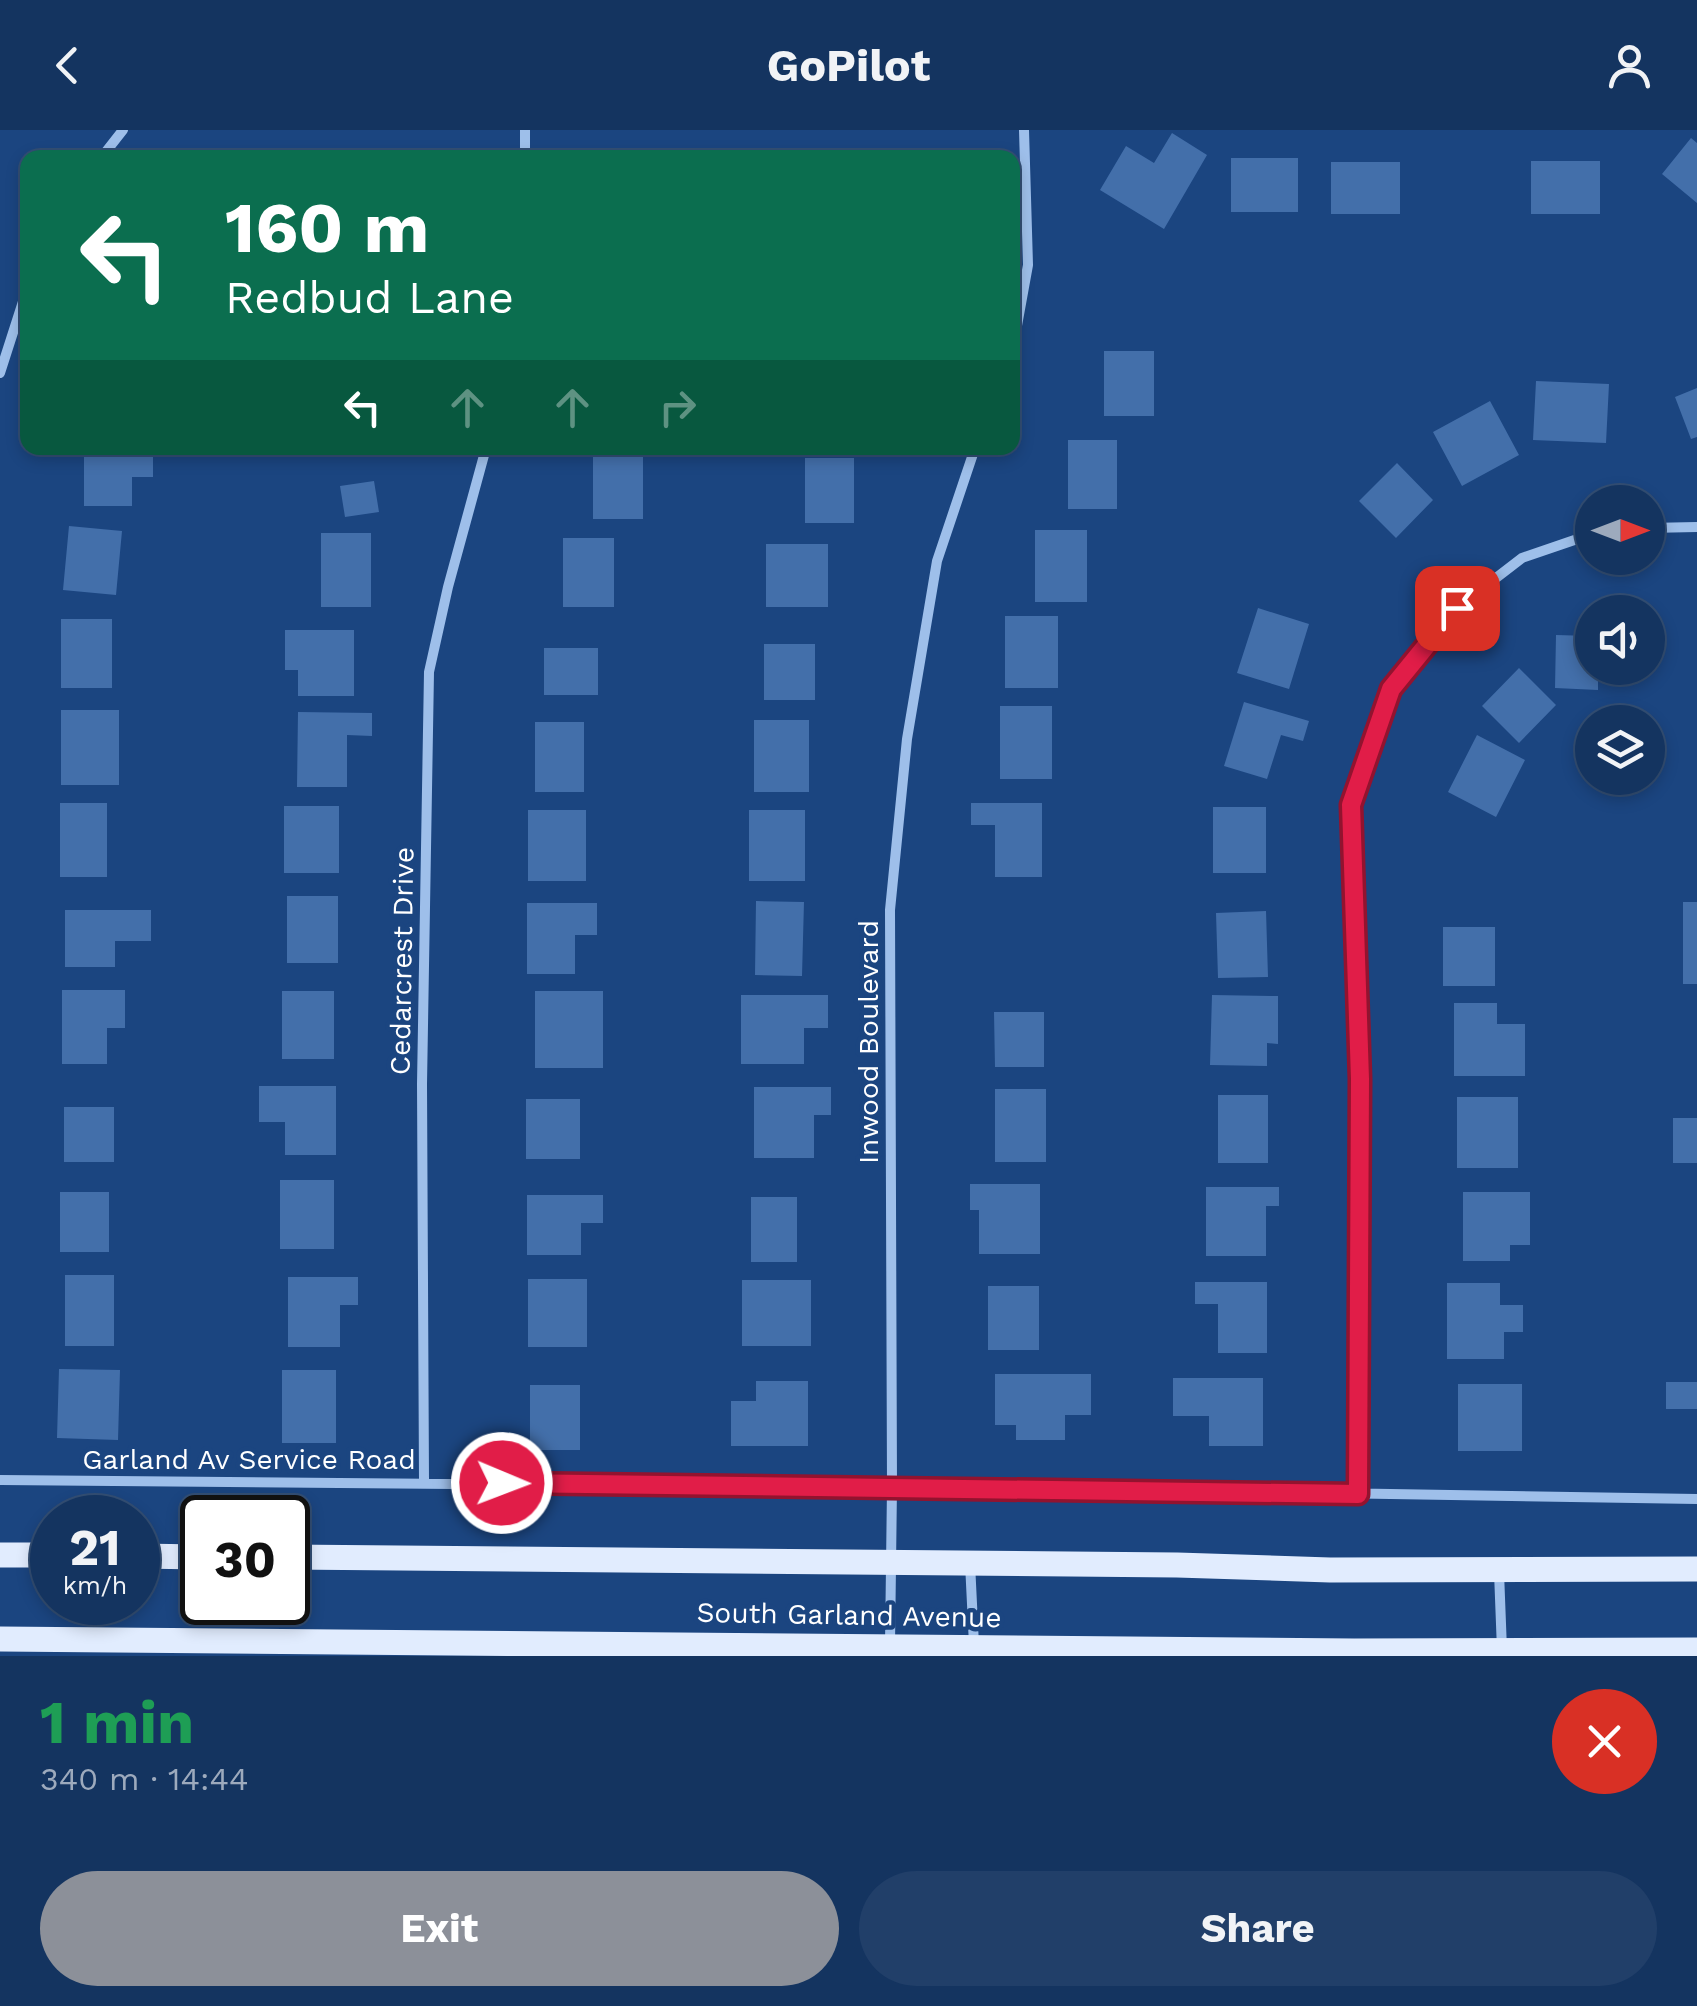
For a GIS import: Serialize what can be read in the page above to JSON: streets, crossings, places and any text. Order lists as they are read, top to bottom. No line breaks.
{"streets":{"main road":["South Garland Avenue"],"street":["Cedarcrest Drive","Inwood Boulevard","Garland Av Service Road"]},"crossings":[["Cedarcrest Drive","Garland Av Service Road"],["Inwood Boulevard","Garland Av Service Road"],["Inwood Boulevard","South Garland Avenue"]],"north":"right","page":{"header":"GoPilot","turn":["160 m","Redbud Lane"],"speed":"21 km/h","limit":"30","heading":["1 min","340 m · 14:44"],"buttons":["Exit","Share"]}}
